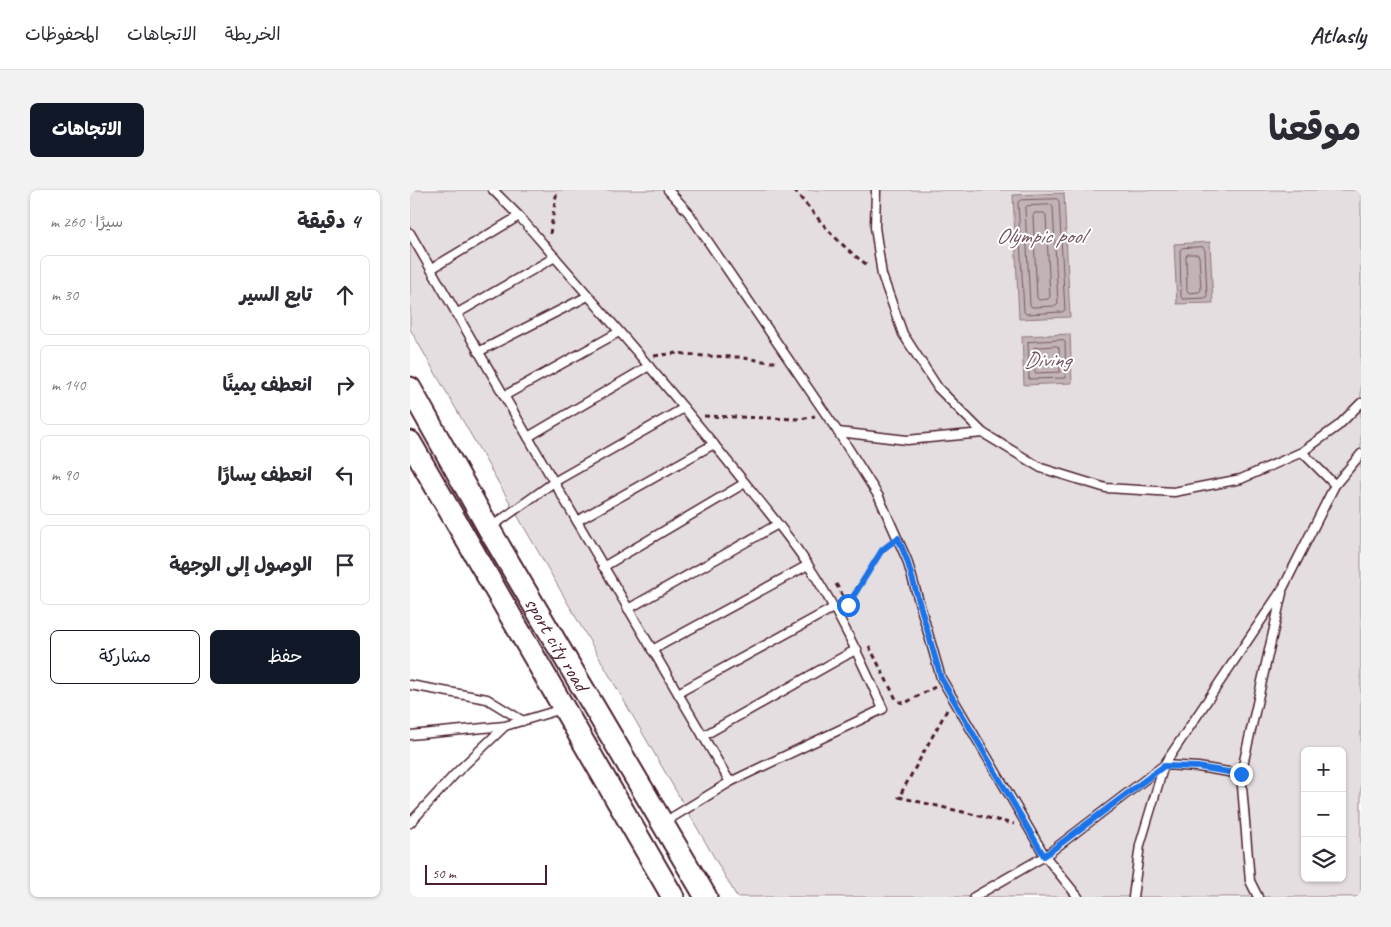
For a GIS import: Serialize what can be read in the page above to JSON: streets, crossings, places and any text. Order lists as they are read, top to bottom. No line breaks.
{"streets":{"main road":["sport city road"]},"water":["Olympic pool","Diving"],"scale_bar":"50 m","page":{"header":"Atlasly","nav":["الخريطة","الاتجاهات","المحفوظات"],"title":"موقعنا","buttons":["الاتجاهات",["حفظ","مشاركة"]],"heading":["4 دقيقة","سيرًا · 260 m"],"list":[["تابع السير","30 m"],["انعطف يمينًا","140 m"],["انعطف يسارًا","90 m"],"الوصول إلى الوجهة"],"map_buttons":["+","−"],"scale":"50 m"}}
